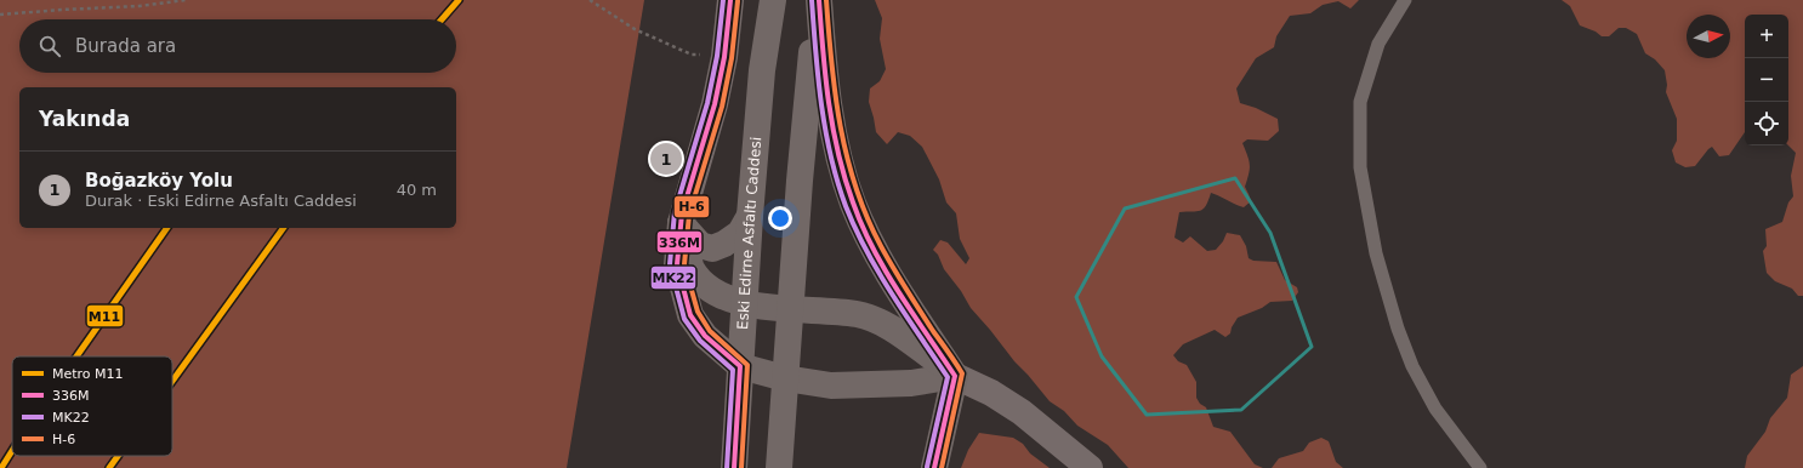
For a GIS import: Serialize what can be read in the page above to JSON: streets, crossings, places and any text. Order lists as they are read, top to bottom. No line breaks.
{"streets":{"highway":["Eski Edirne Asfaltı Caddesi"]},"lines":["metro line M11","transit line 336M","transit line MK22","transit line H-6"],"legend":["Metro M11","336M","MK22","H-6"],"north":"right","page":{"map_buttons":["+","−"],"search":"Burada ara","heading":"Yakında","pins":"1","list":[{"mark":"1","name":"Boğazköy Yolu","note":"Durak · Eski Edirne Asfaltı Caddesi","value":"40 m"}]}}
